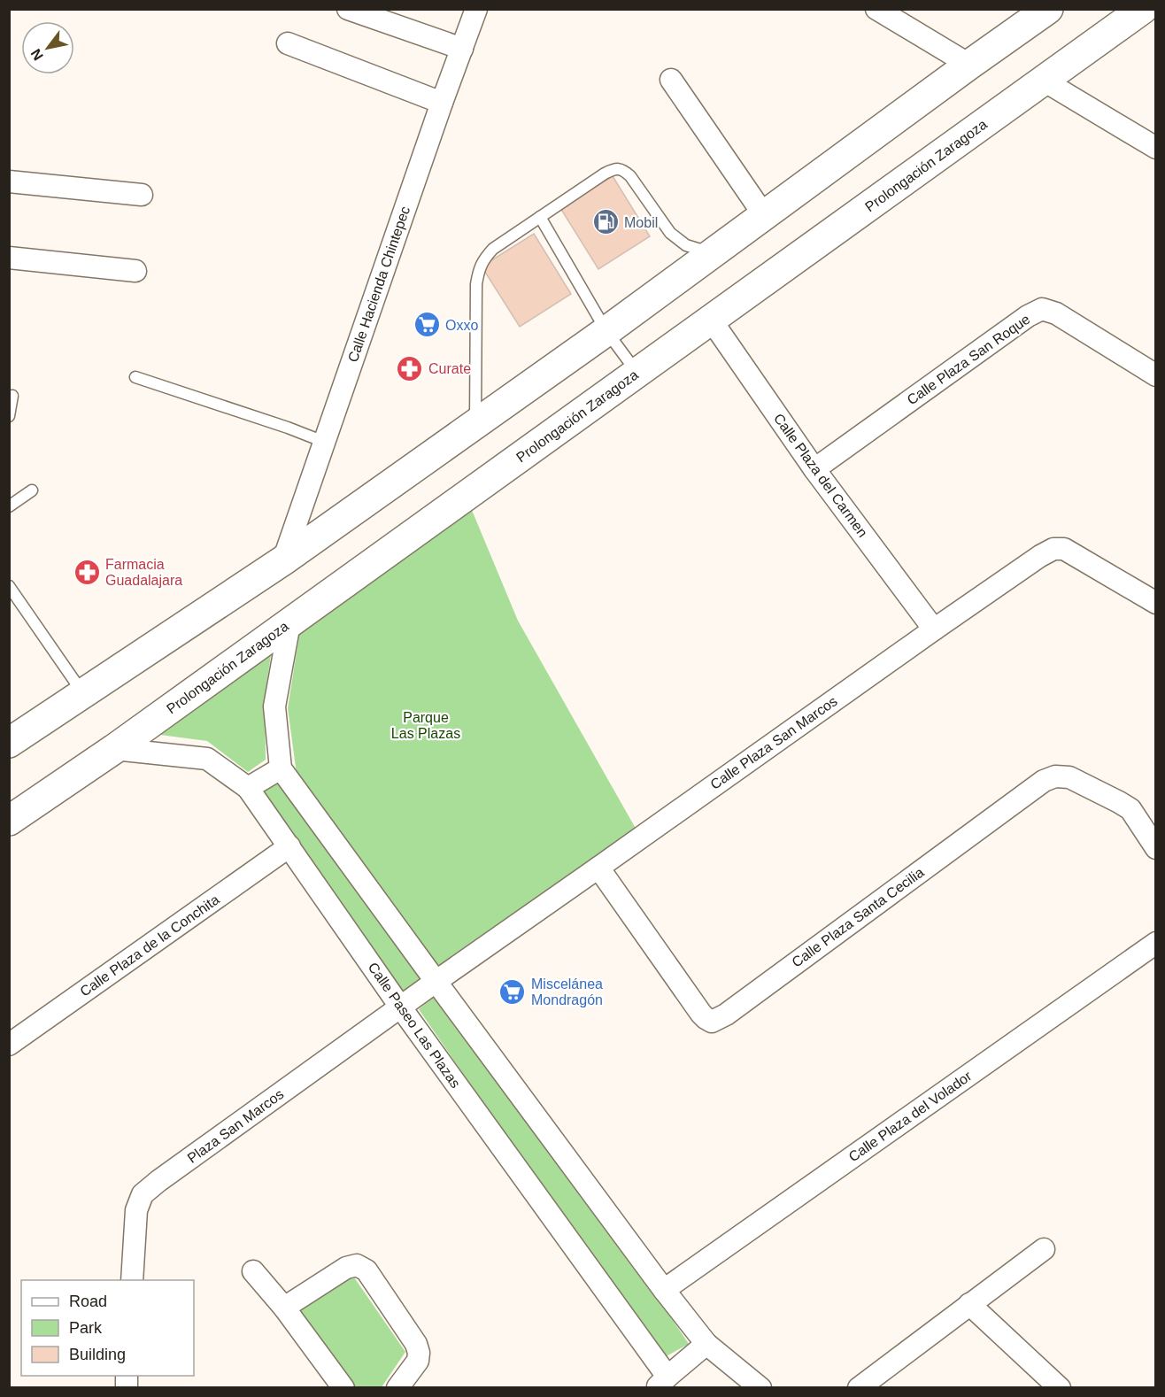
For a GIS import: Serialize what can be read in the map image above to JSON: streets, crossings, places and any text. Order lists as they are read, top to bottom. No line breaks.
{"streets":{"main road":["Prolongación Zaragoza"],"street":["Calle Hacienda Chintepec","Calle Plaza San Roque","Calle Plaza del Carmen","Calle Plaza San Marcos","Calle Plaza Santa Cecilia","Calle Plaza de la Conchita","Calle Paseo Las Plazas","Calle Plaza del Volador","Plaza San Marcos"]},"crossings":[["Prolongación Zaragoza","Calle Plaza del Carmen"],["Prolongación Zaragoza","Calle Paseo Las Plazas"],["Calle Plaza San Roque","Calle Plaza del Carmen"],["Calle Plaza del Carmen","Calle Plaza San Marcos"],["Calle Plaza San Marcos","Calle Plaza Santa Cecilia"],["Calle Plaza San Marcos","Calle Paseo Las Plazas"],["Calle Plaza San Marcos","Plaza San Marcos"],["Calle Plaza de la Conchita","Calle Paseo Las Plazas"],["Calle Paseo Las Plazas","Plaza San Marcos"]],"parks":["Parque Las Plazas"],"places":{"fuel station":["Mobil"],"supermarket":["Oxxo","Miscelánea Mondragón"],"pharmacy":["Curate","Farmacia Guadalajara"]},"legend":["Road","Park","Building"],"north":"bottom left"}
